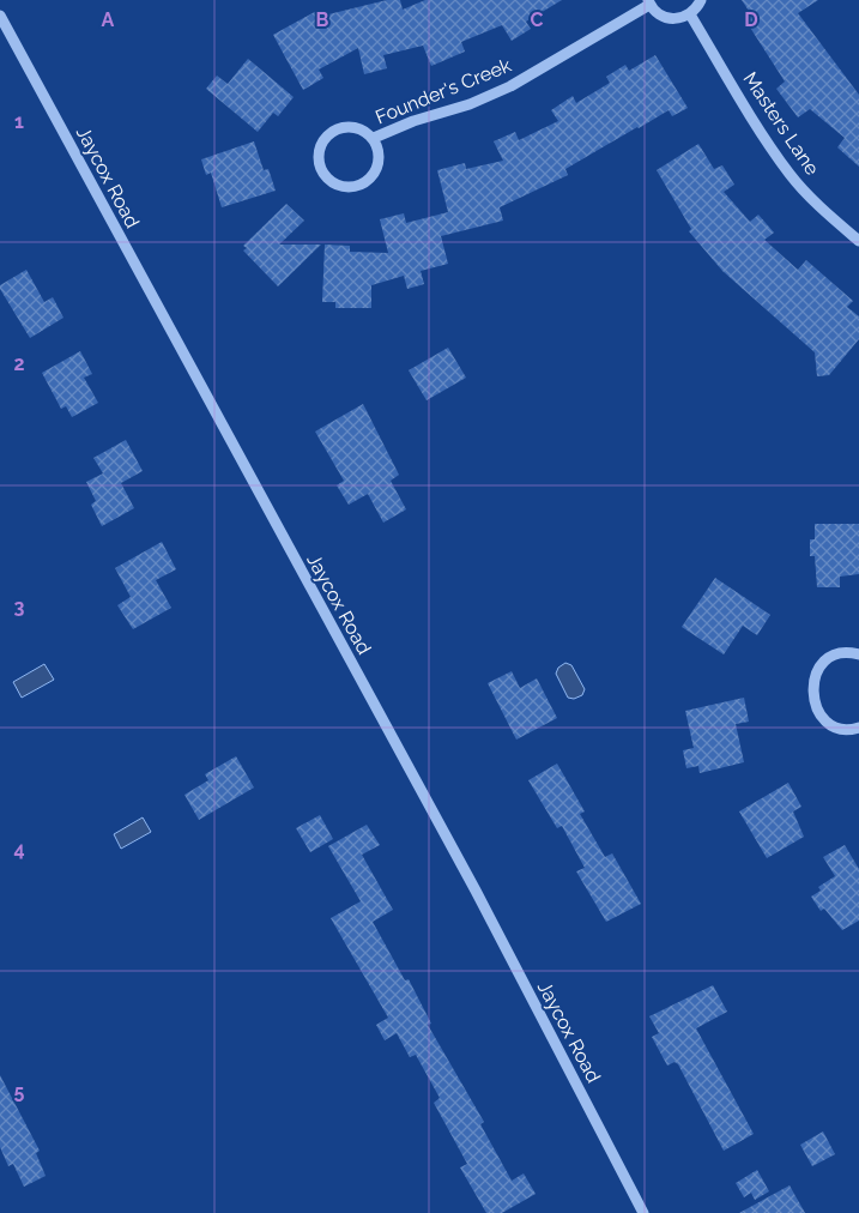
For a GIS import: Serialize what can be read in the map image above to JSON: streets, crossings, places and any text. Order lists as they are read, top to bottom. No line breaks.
{"streets":{"street":["Founder's Creek","Masters Lane","Jaycox Road"]},"grid":{"columns":["A","B","C","D"],"rows":["1","2","3","4","5"]}}
